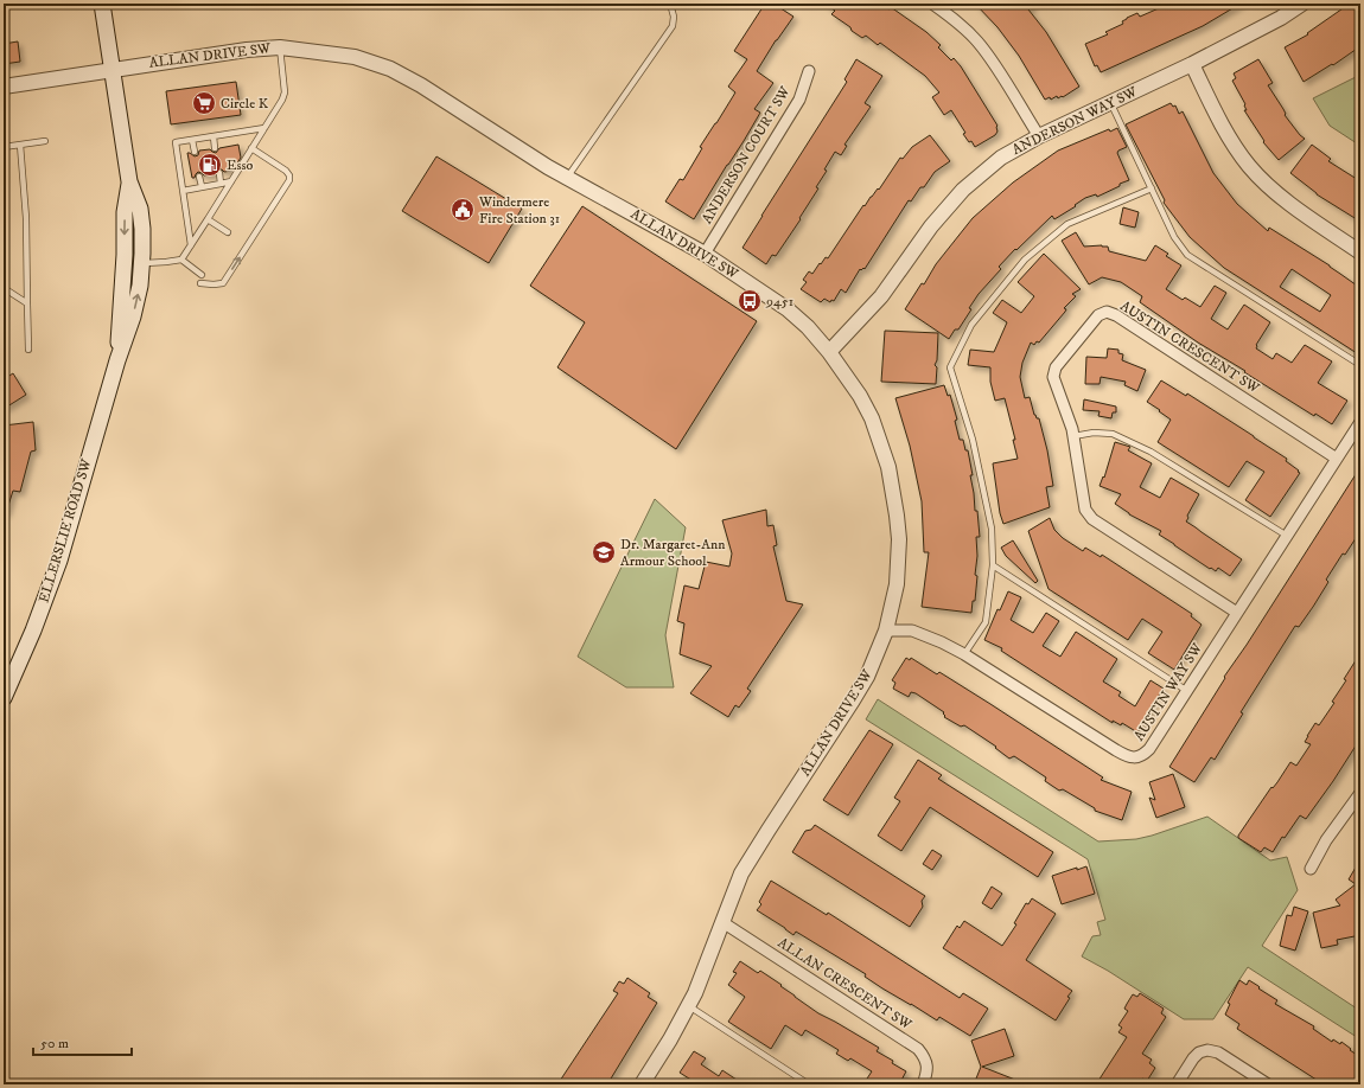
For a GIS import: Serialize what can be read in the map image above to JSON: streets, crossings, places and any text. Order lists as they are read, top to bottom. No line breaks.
{"streets":{"main road":["ELLERSLIE ROAD SW"],"street":["ALLAN DRIVE SW","ANDERSON WAY SW","ANDERSON COURT SW","AUSTIN CRESCENT SW","AUSTIN WAY SW","ALLAN CRESCENT SW"]},"crossings":[["ALLAN DRIVE SW","ANDERSON WAY SW"],["ALLAN DRIVE SW","ANDERSON COURT SW"],["ALLAN DRIVE SW","ELLERSLIE ROAD SW"],["ALLAN DRIVE SW","AUSTIN WAY SW"],["ALLAN DRIVE SW","ALLAN CRESCENT SW"],["AUSTIN CRESCENT SW","AUSTIN WAY SW"]],"places":{"supermarket":["Circle K"],"fuel station":["Esso"],"public building":["Windermere Fire Station 31"],"bus stop":["9451"],"school or university":["Dr. Margaret-Ann Armour School"]},"scale_bar":"50 m"}
